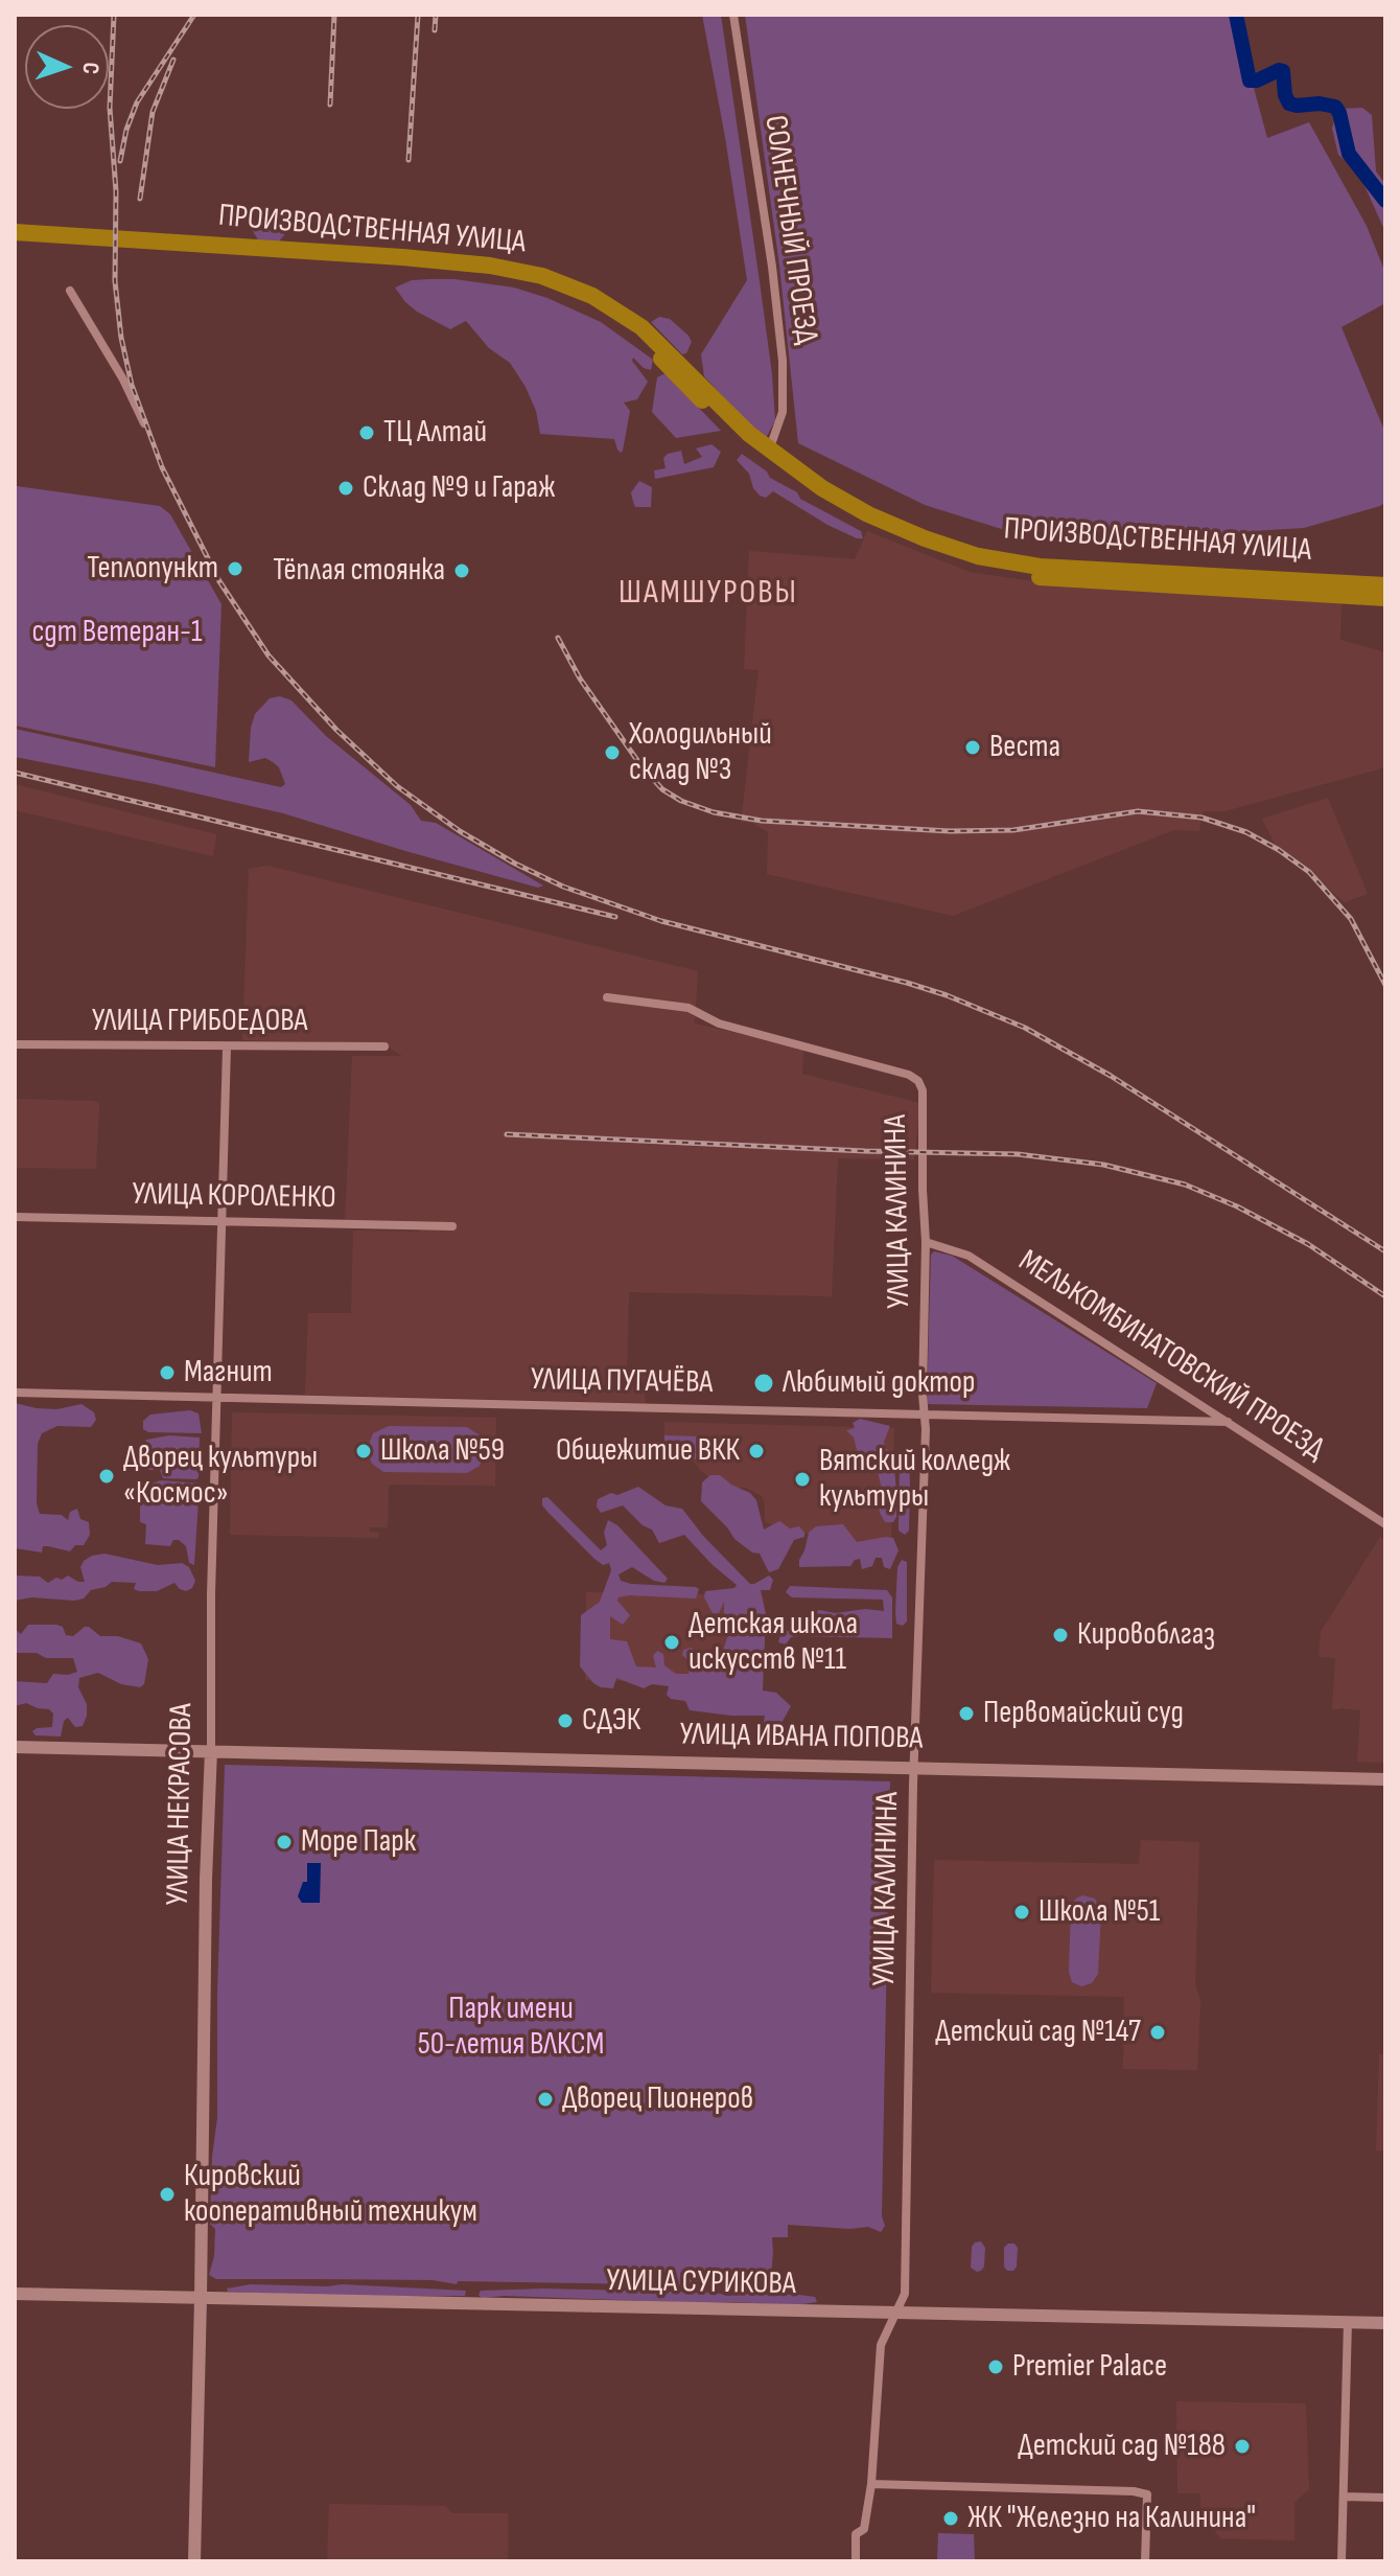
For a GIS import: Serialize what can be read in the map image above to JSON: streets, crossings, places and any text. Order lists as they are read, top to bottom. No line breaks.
{"streets":{"highway":["ПРОИЗВОДСТВЕННАЯ УЛИЦА"],"street":["СОЛНЕЧНЫЙ ПРОЕЗД","УЛИЦА ГРИБОЕДОВА","УЛИЦА КОРОЛЕНКО","УЛИЦА КАЛИНИНА","МЕЛЬКОМБИНАТОВСКИЙ ПРОЕЗД","УЛИЦА ПУГАЧЁВА","УЛИЦА ИВАНА ПОПОВА","УЛИЦА НЕКРАСОВА","УЛИЦА СУРИКОВА"]},"crossings":[["ПРОИЗВОДСТВЕННАЯ УЛИЦА","СОЛНЕЧНЫЙ ПРОЕЗД"],["УЛИЦА ГРИБОЕДОВА","УЛИЦА НЕКРАСОВА"],["УЛИЦА КОРОЛЕНКО","УЛИЦА НЕКРАСОВА"],["УЛИЦА КАЛИНИНА","МЕЛЬКОМБИНАТОВСКИЙ ПРОЕЗД"],["УЛИЦА КАЛИНИНА","УЛИЦА ПУГАЧЁВА"],["УЛИЦА КАЛИНИНА","УЛИЦА ИВАНА ПОПОВА"],["УЛИЦА КАЛИНИНА","УЛИЦА СУРИКОВА"],["МЕЛЬКОМБИНАТОВСКИЙ ПРОЕЗД","УЛИЦА ПУГАЧЁВА"],["УЛИЦА ПУГАЧЁВА","УЛИЦА НЕКРАСОВА"],["УЛИЦА ИВАНА ПОПОВА","УЛИЦА НЕКРАСОВА"],["УЛИЦА НЕКРАСОВА","УЛИЦА СУРИКОВА"]],"districts":["ШАМШУРОВЫ"],"parks":["сдт Ветеран-1","Парк имени 50-летия ВЛКСМ"],"places":["ТЦ Алтай","Склад №9 и Гараж","Теплопункт","Тёплая стоянка","Веста","Холодильный склад №3","Магнит","Любимый доктор","Школа №59","Общежитие ВКК","Дворец культуры «Космос»","Вятский колледж культуры","Кировоблгаз","Детская школа искусств №11","Первомайский суд","СДЭК","Море Парк","Школа №51","Детский сад №147","Дворец Пионеров","Кировский кооперативный техникум","Premier Palace","Детский сад №188","ЖК \"Железно на Калинина\""],"north":"right"}
